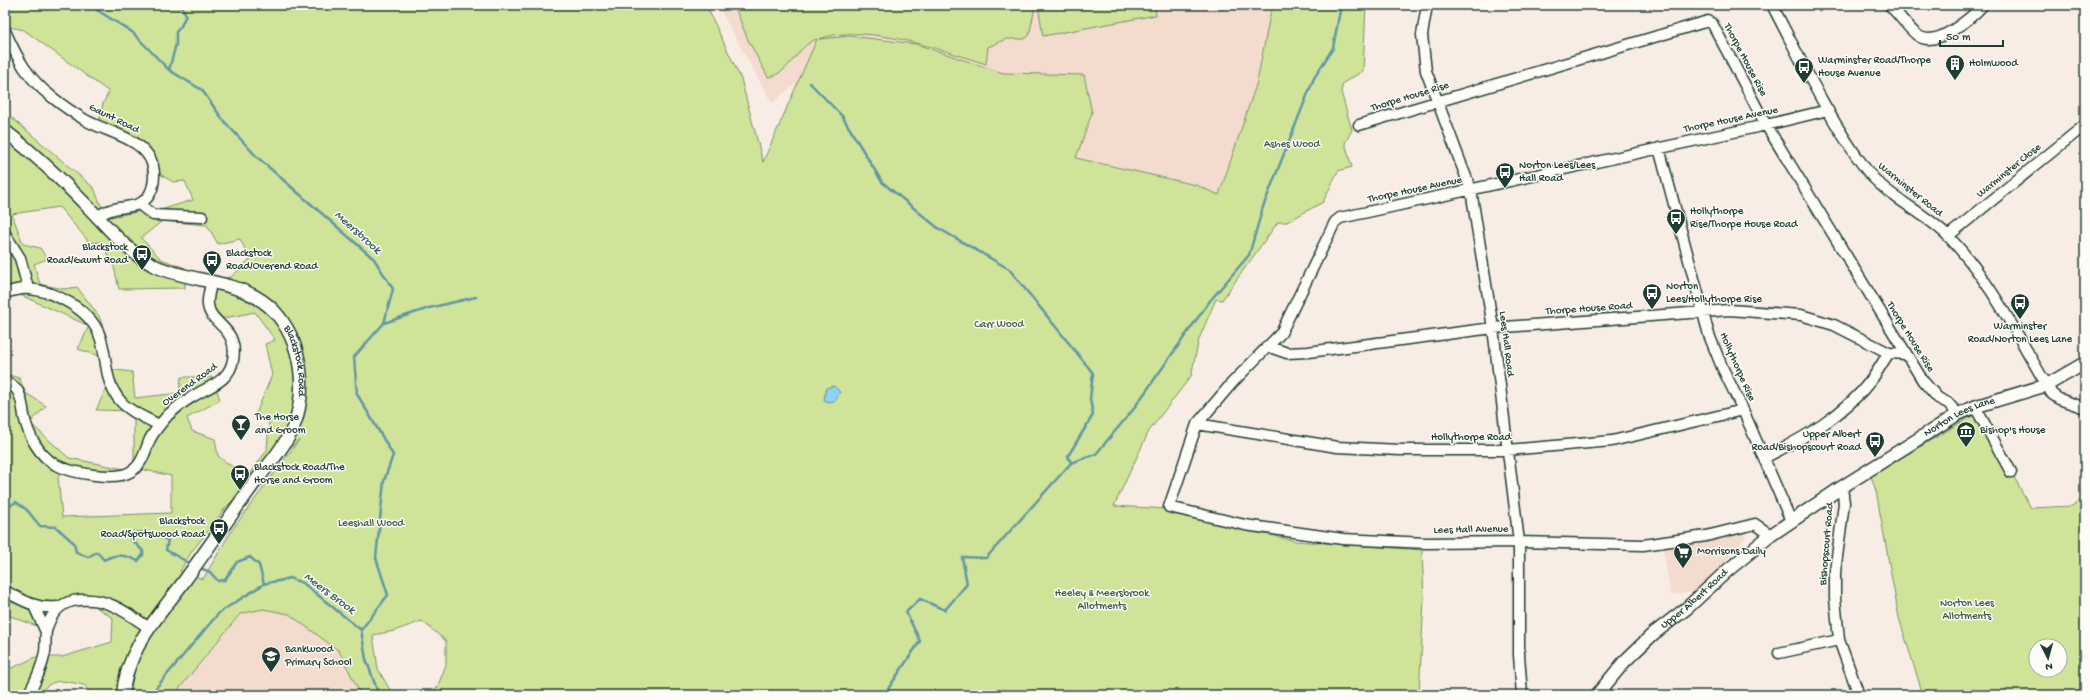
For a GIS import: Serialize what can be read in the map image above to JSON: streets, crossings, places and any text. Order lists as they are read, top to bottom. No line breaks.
{"streets":{"street":["Thorpe House Rise","Gaunt Road","Thorpe House Avenue","Warminster Close","Warminster Road","Thorpe House Road","Lees Hall Road","Blackstock Road","Hollythorpe Rise","Overend Road","Norton Lees Lane","Hollythorpe Road","Lees Hall Avenue","Bishopscourt Road","Upper Albert Road"]},"crossings":[["Thorpe House Rise","Thorpe House Avenue"],["Thorpe House Rise","Thorpe House Road"],["Thorpe House Rise","Lees Hall Road"],["Thorpe House Rise","Norton Lees Lane"],["Thorpe House Avenue","Warminster Road"],["Thorpe House Avenue","Thorpe House Road"],["Thorpe House Avenue","Lees Hall Road"],["Thorpe House Avenue","Hollythorpe Rise"],["Thorpe House Avenue","Hollythorpe Road"],["Thorpe House Avenue","Lees Hall Avenue"],["Warminster Close","Warminster Road"],["Warminster Road","Norton Lees Lane"],["Thorpe House Road","Lees Hall Road"],["Thorpe House Road","Hollythorpe Rise"],["Lees Hall Road","Hollythorpe Road"],["Lees Hall Road","Lees Hall Avenue"],["Blackstock Road","Overend Road"],["Hollythorpe Rise","Hollythorpe Road"],["Hollythorpe Rise","Upper Albert Road"],["Norton Lees Lane","Bishopscourt Road"],["Norton Lees Lane","Upper Albert Road"],["Lees Hall Avenue","Upper Albert Road"],["Bishopscourt Road","Upper Albert Road"]],"water":["Meersbrook","Meers Brook"],"parks":["Ashes Wood","Carr Wood","Leeshall Wood","Heeley & Meersbrook Allotments","Norton Lees Allotments"],"places":{"building":["Holmwood"],"bus stop":["Warminster Road/Thorpe House Avenue","Norton Lees/Lees Hall Road","Hollythorpe Rise/Thorpe House Road","Blackstock Road/Gaunt Road","Blackstock Road/Overend Road","Norton Lees/Hollythorpe Rise","Warminster Road/Norton Lees Lane","Upper Albert Road/Bishopscourt Road","Blackstock Road/The Horse and Groom","Blackstock Road/Spotswood Road"],"bar":["The Horse and Groom"],"museum":["Bishop's House"],"supermarket":["Morrisons Daily"],"school or university":["Bankwood Primary School"]},"scale_bar":"50 m","north":"bottom"}
